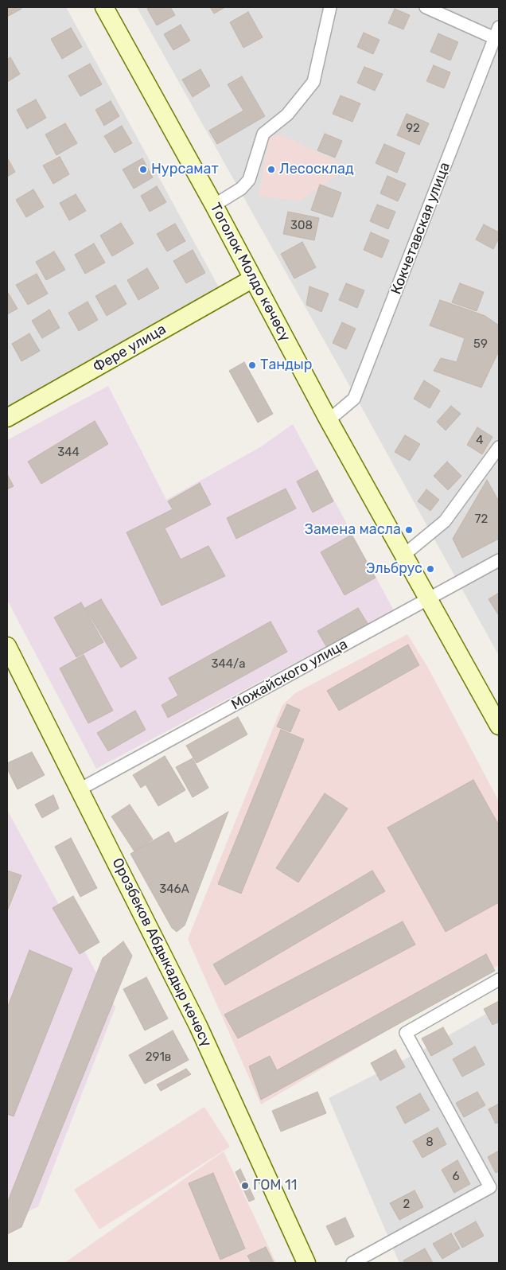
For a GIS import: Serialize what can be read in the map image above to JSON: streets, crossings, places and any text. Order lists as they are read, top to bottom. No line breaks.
{"streets":{"street":["Кокчетавская улица","Тоголок Молдо көчөсү","Фере улица","Можайского улица","Орозбеков Абдыкадыр көчөсү"]},"crossings":[["Кокчетавская улица","Тоголок Молдо көчөсү"],["Тоголок Молдо көчөсү","Фере улица"],["Тоголок Молдо көчөсү","Можайского улица"],["Можайского улица","Орозбеков Абдыкадыр көчөсү"]],"places":["Нурсамат","Лесосклад","Тандыр","Замена масла","Эльбрус","ГОМ 11"],"house_numbers":["92","308","59","4","344","72","344/а","346А","291в","8","6","2"]}
